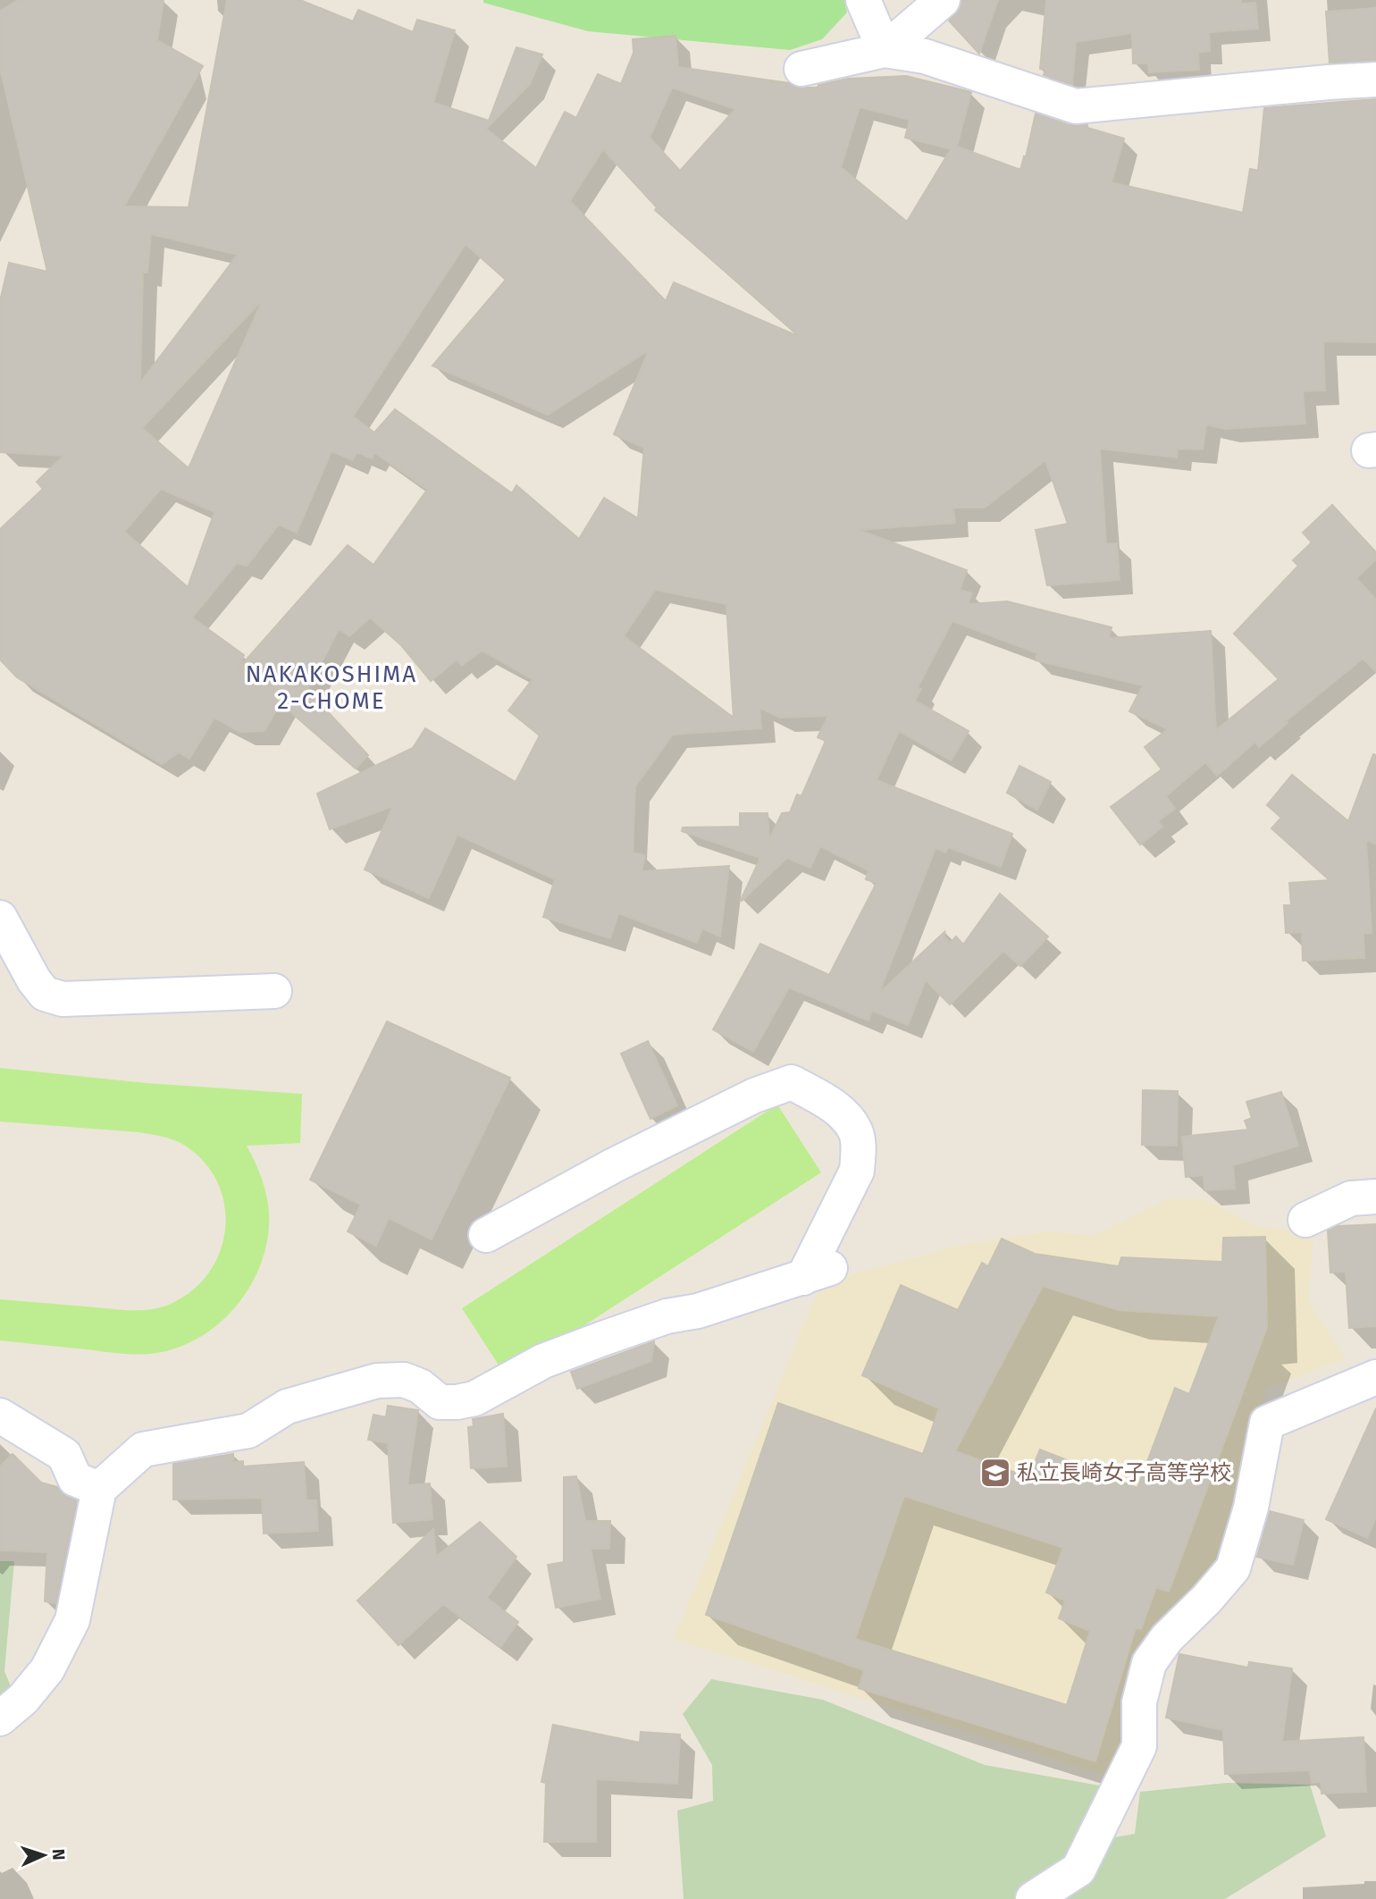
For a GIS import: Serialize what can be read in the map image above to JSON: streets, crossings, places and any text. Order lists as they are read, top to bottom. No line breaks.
{"districts":["NAKAKOSHIMA 2-CHOME"],"places":{"school or university":["私立長崎女子高等学校"]},"north":"right"}
